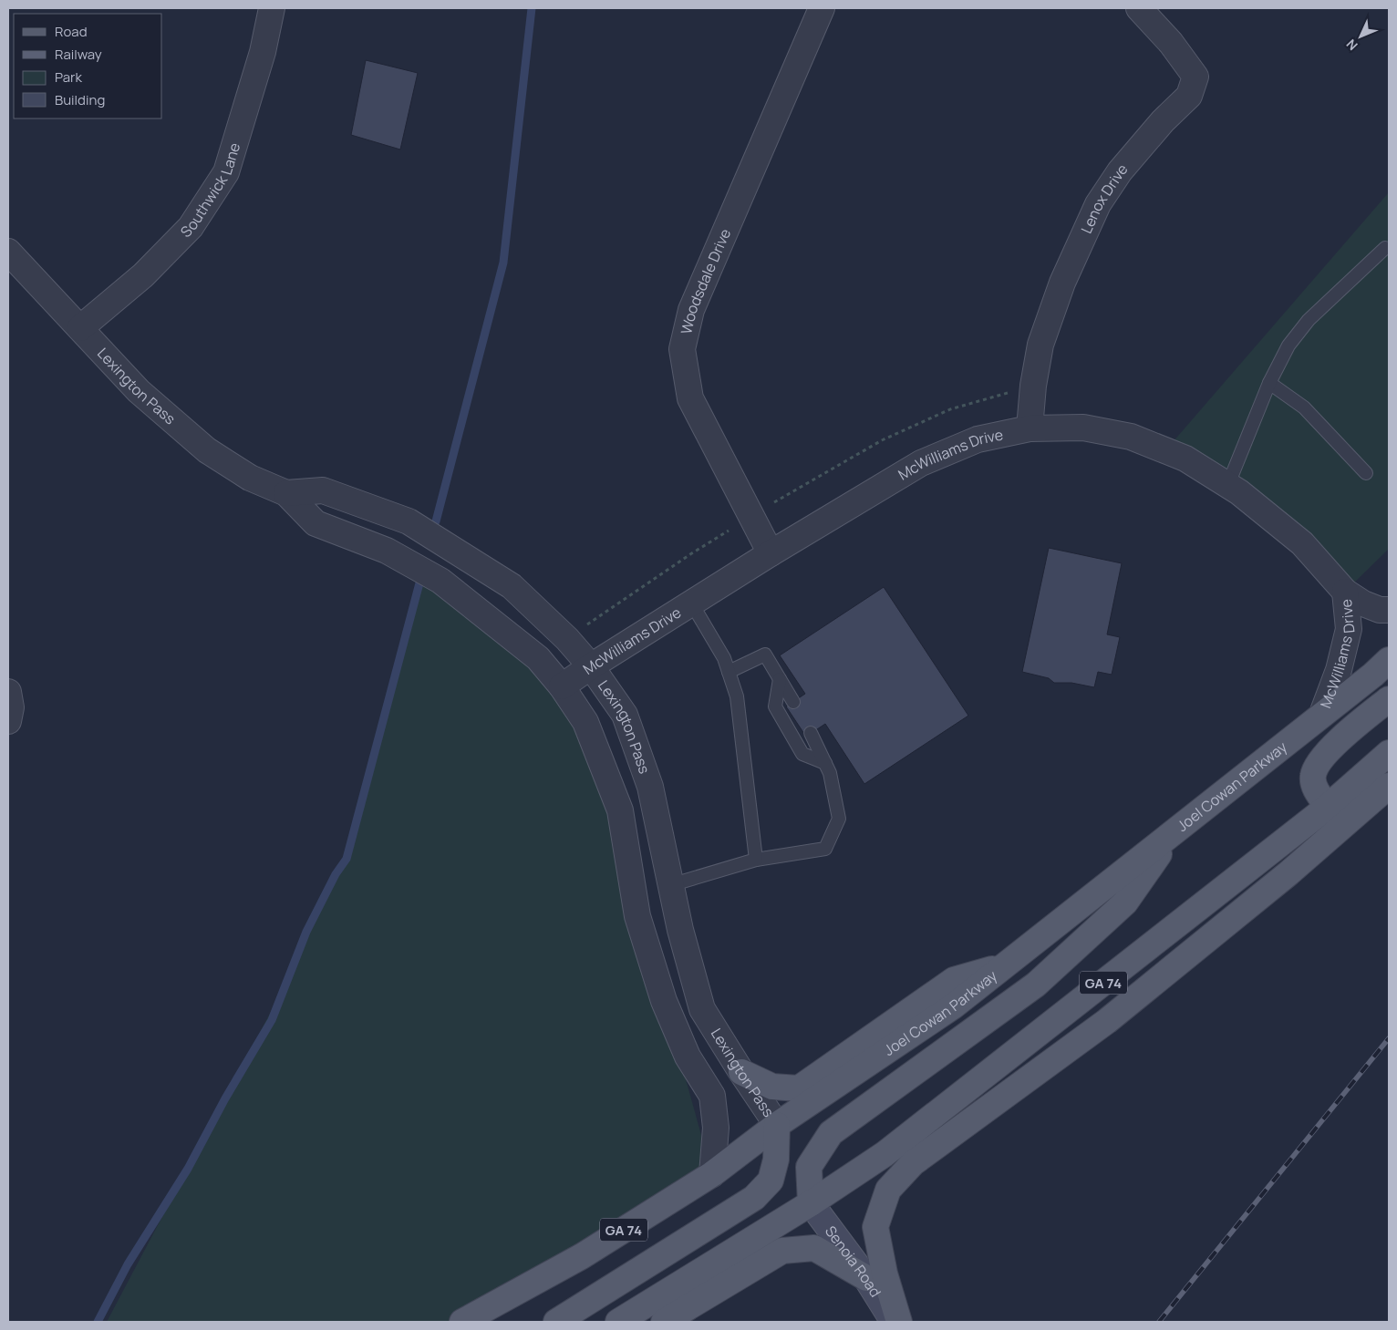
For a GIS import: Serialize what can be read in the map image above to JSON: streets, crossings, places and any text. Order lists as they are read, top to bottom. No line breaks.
{"streets":{"main road":["Joel Cowan Parkway","GA 74"],"street":["Southwick Lane","Lenox Drive","Woodsdale Drive","Lexington Pass","McWilliams Drive","Senoia Road"]},"crossings":[["Southwick Lane","Lexington Pass"],["Lenox Drive","McWilliams Drive"],["Woodsdale Drive","McWilliams Drive"],["Lexington Pass","McWilliams Drive"],["Lexington Pass","Joel Cowan Parkway"],["McWilliams Drive","Joel Cowan Parkway"],["GA 74","Senoia Road"]],"legend":["Road","Railway","Park","Building"],"north":"bottom left"}
